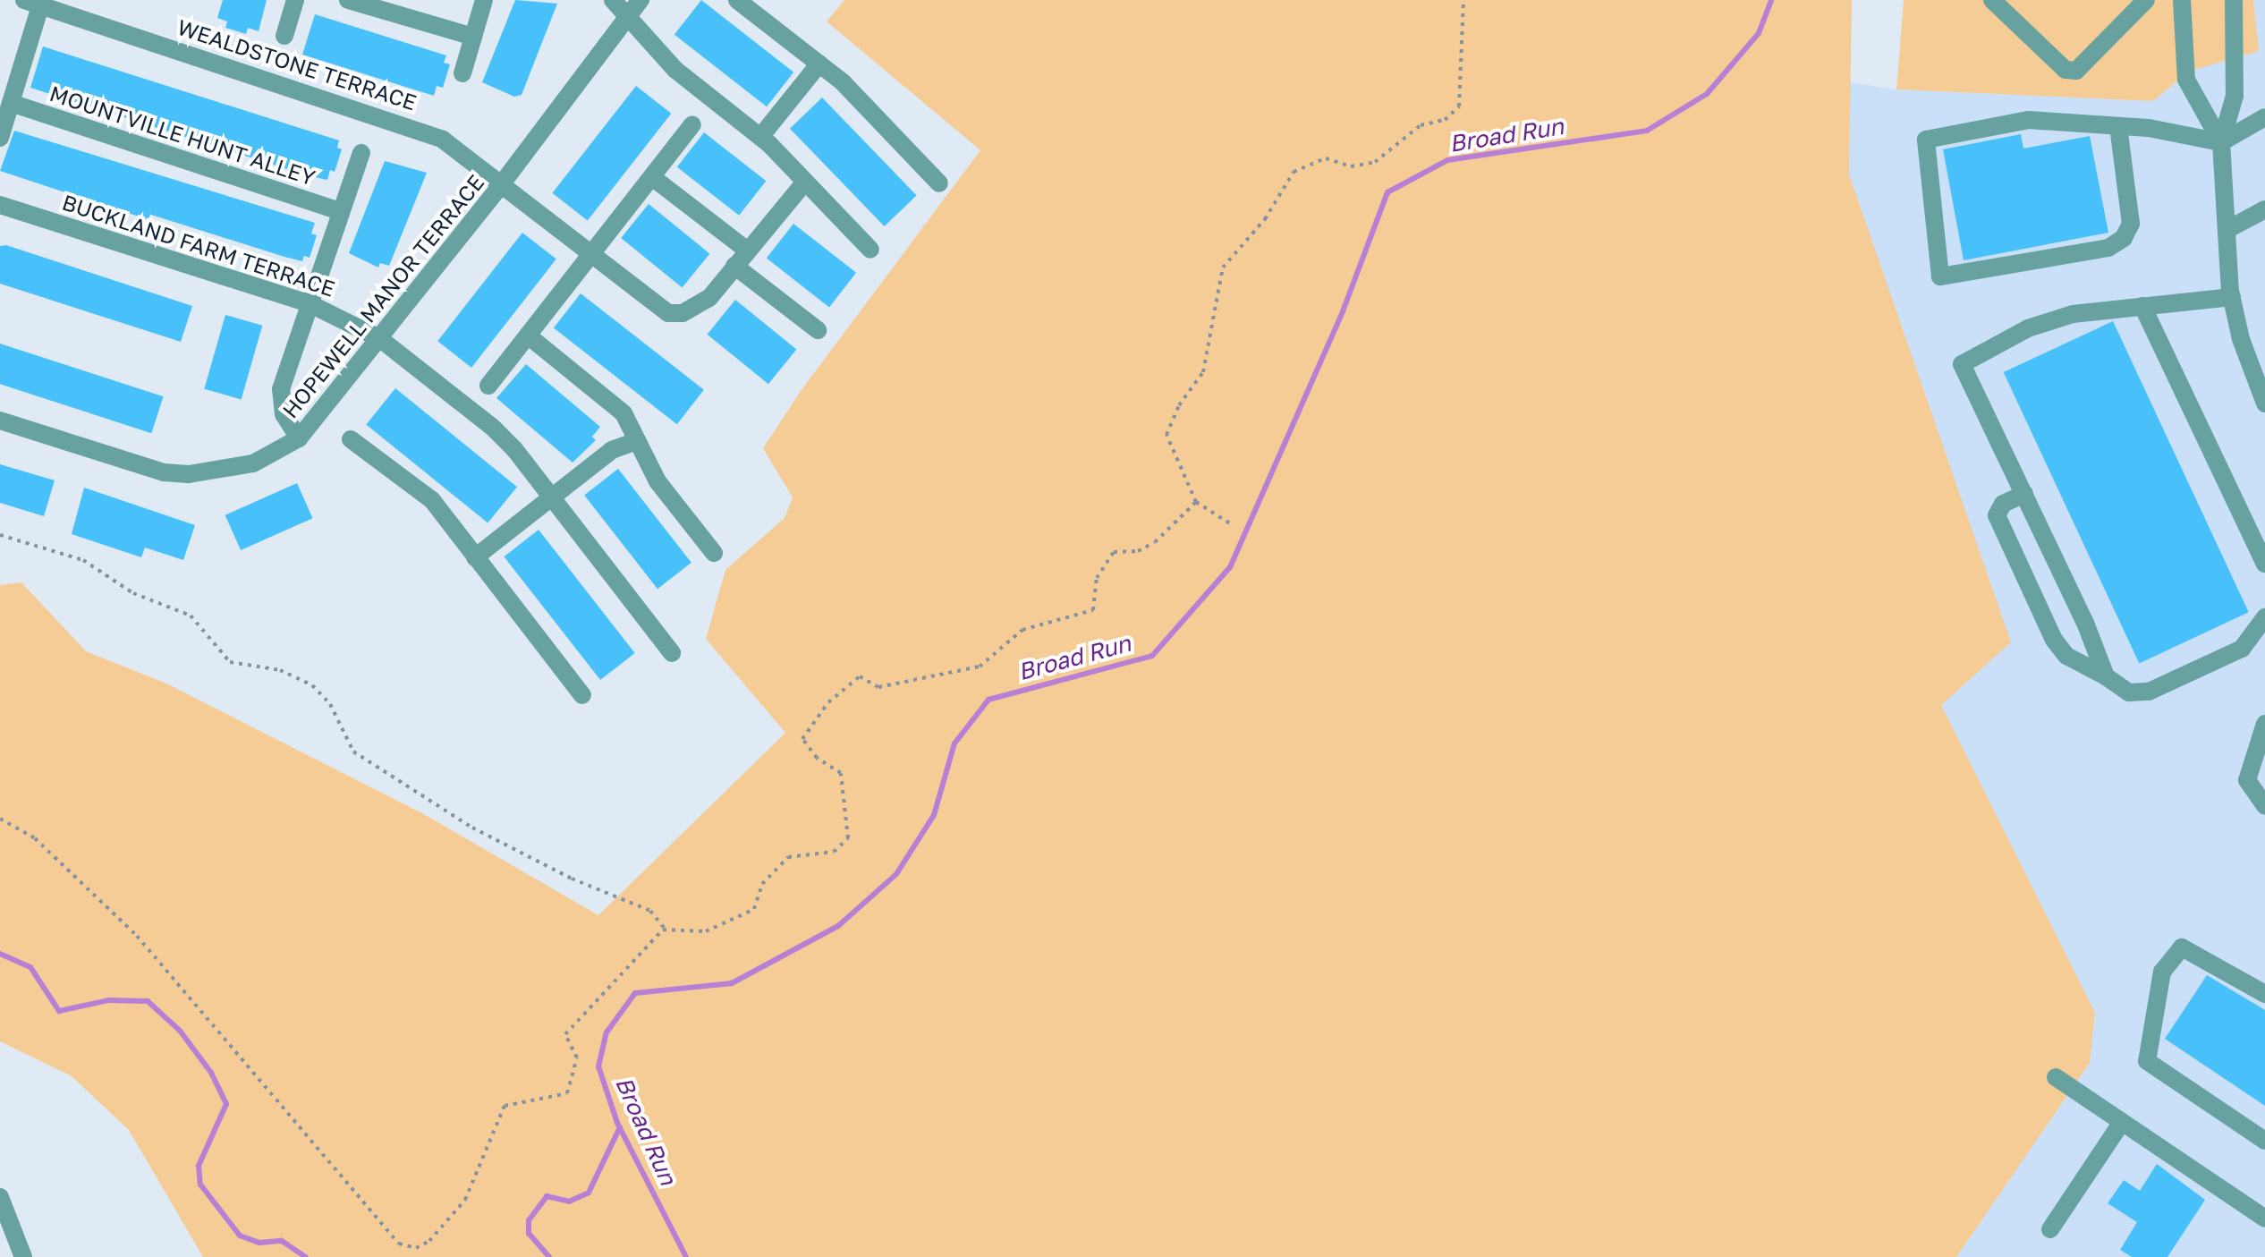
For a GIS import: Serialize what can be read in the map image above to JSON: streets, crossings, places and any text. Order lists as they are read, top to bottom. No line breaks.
{"streets":{"street":["WEALDSTONE TERRACE","MOUNTVILLE HUNT ALLEY","BUCKLAND FARM TERRACE","HOPEWELL MANOR TERRACE"]},"crossings":[["WEALDSTONE TERRACE","HOPEWELL MANOR TERRACE"],["BUCKLAND FARM TERRACE","HOPEWELL MANOR TERRACE"]],"water":["Broad Run"]}
